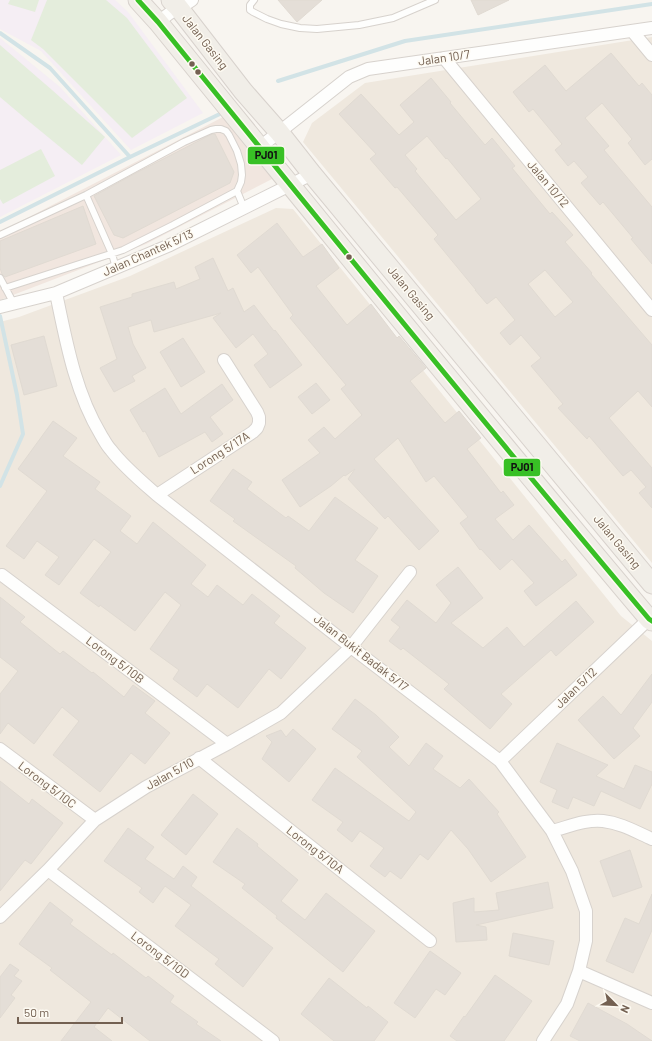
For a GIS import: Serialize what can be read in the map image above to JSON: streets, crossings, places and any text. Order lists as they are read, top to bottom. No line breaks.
{"streets":{"main road":["Jalan Gasing"],"street":["Jalan 10/7","Jalan 10/12","Jalan Chantek 5/13","Lorong 5/17A","Jalan Bukit Badak 5/17","Lorong 5/10B","Jalan 5/12","Jalan 5/10","Lorong 5/10C","Lorong 5/10A","Lorong 5/10D"]},"crossings":[["Jalan Gasing","Jalan 10/7"],["Jalan Gasing","Jalan Chantek 5/13"],["Jalan Gasing","Jalan 5/12"],["Jalan 10/7","Jalan 10/12"],["Jalan Chantek 5/13","Jalan Bukit Badak 5/17"],["Lorong 5/17A","Jalan Bukit Badak 5/17"],["Jalan Bukit Badak 5/17","Jalan 5/12"],["Jalan Bukit Badak 5/17","Jalan 5/10"],["Lorong 5/10B","Jalan 5/10"],["Jalan 5/10","Lorong 5/10C"],["Jalan 5/10","Lorong 5/10A"],["Jalan 5/10","Lorong 5/10D"]],"lines":["transit line PJ01"],"scale_bar":"50 m","north":"bottom right"}
